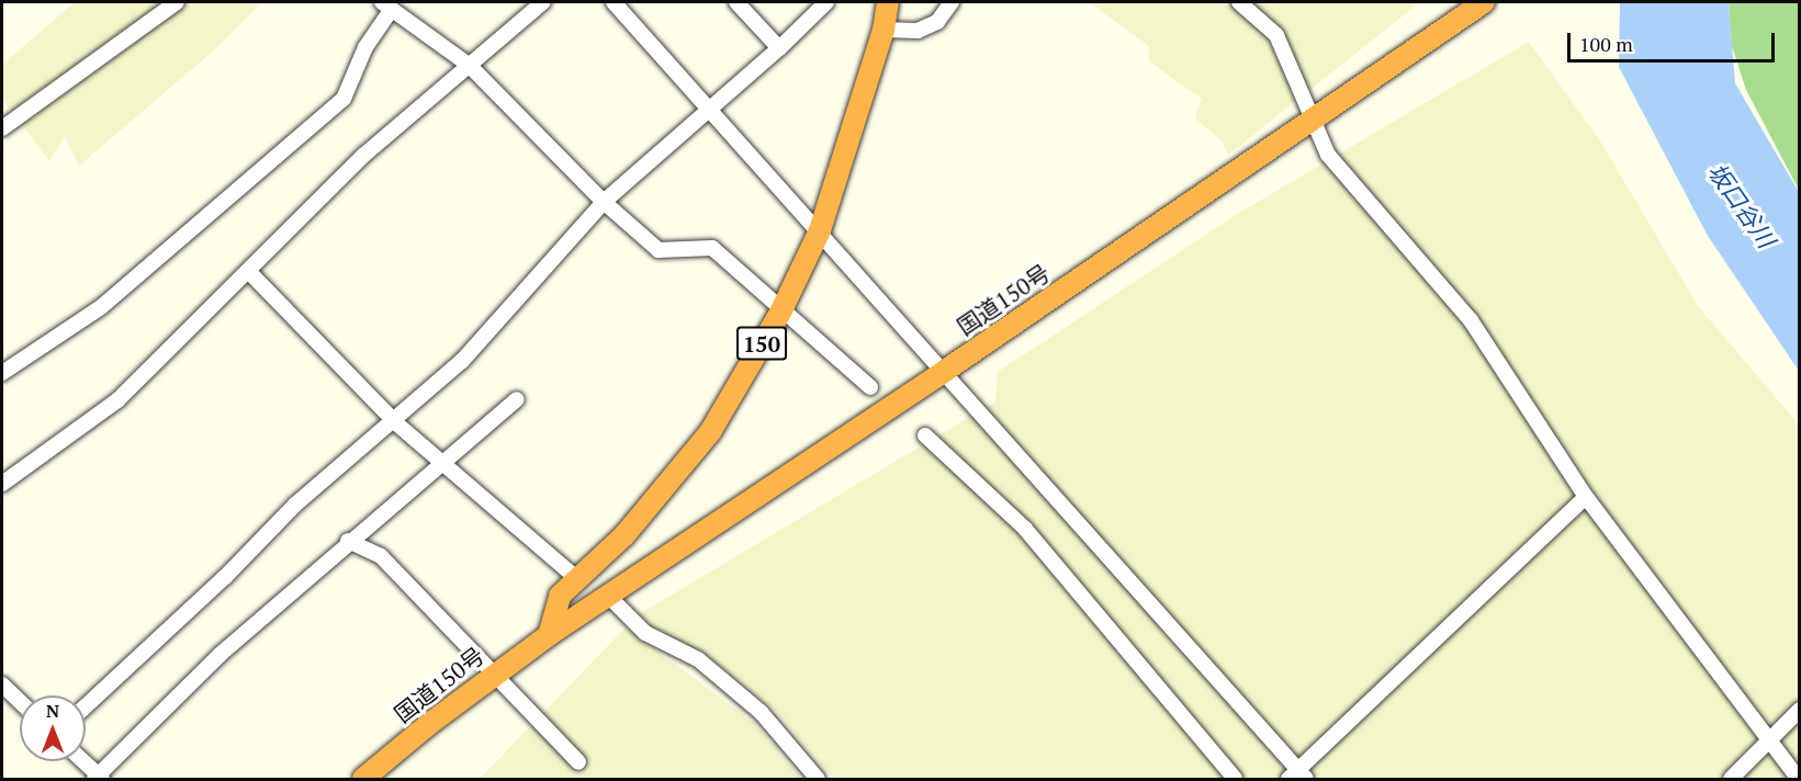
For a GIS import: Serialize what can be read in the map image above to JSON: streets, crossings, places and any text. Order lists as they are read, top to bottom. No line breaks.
{"streets":{"highway":["国道150号","150"]},"crossings":[["国道150号","150"]],"water":["坂口谷川"],"scale_bar":"100 m","north":"top"}
